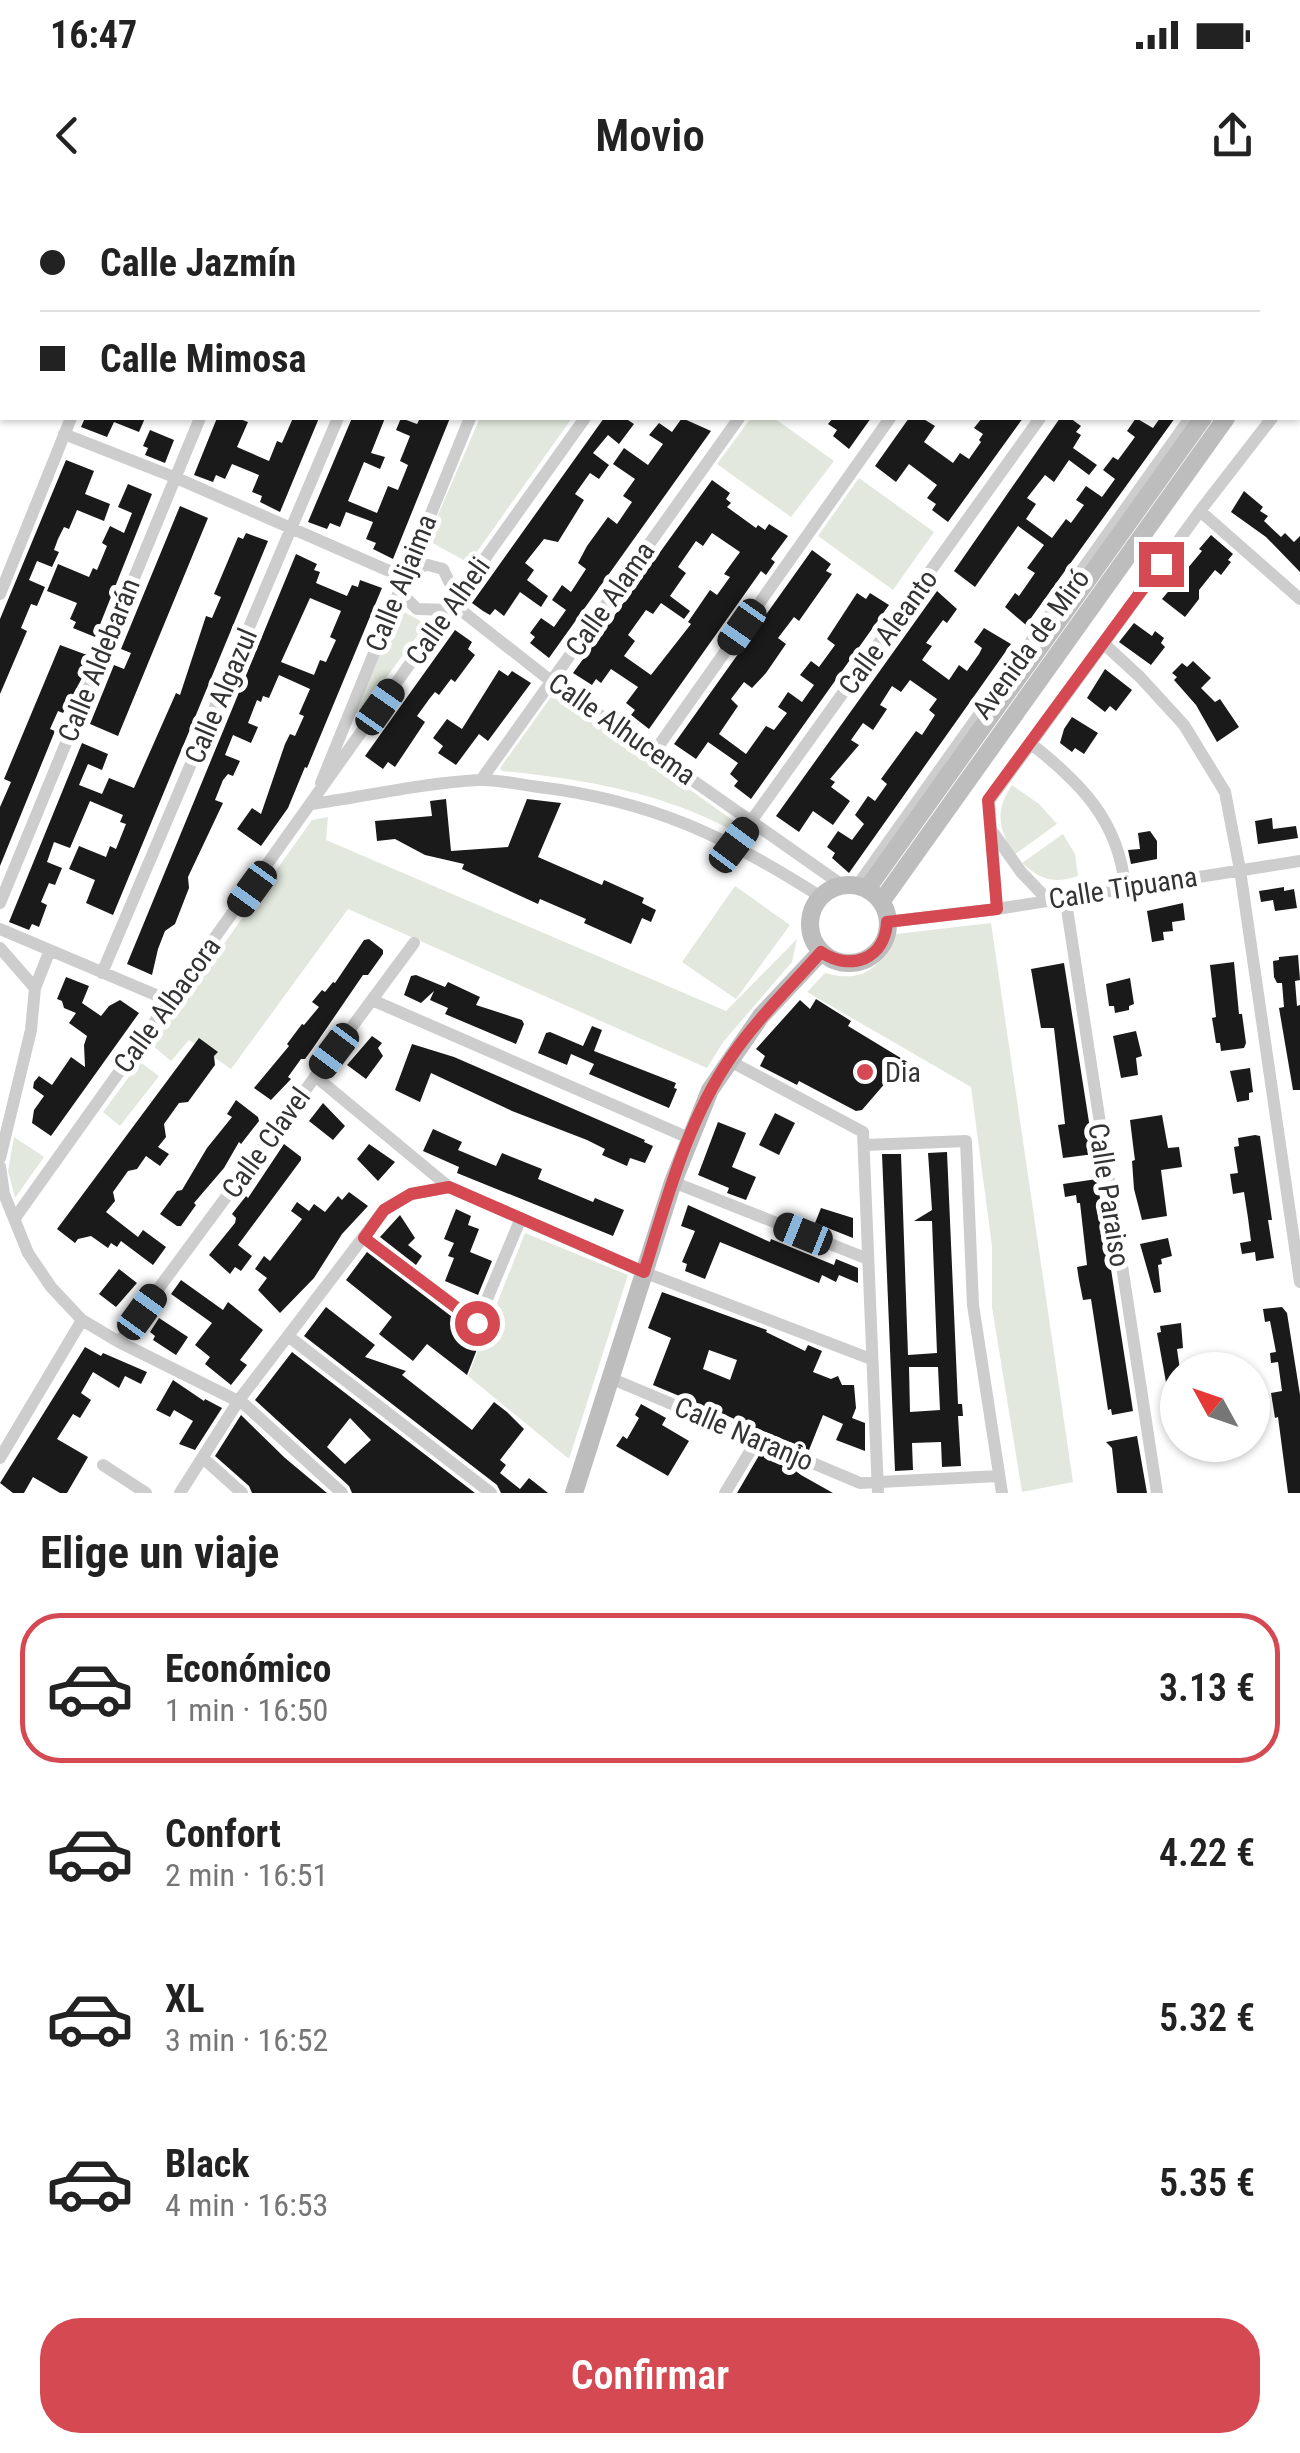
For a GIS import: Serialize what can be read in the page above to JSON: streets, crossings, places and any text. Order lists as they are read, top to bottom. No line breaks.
{"streets":{"main road":["Avenida de Miró"],"street":["Calle Aljaima","Calle Alama","Calle Alheli","Calle Aleanto","Calle Aldebarán","Calle Algazul","Calle Alhucema","Calle Tipuana","Calle Albacora","Calle Clavel","Calle Paraiso","Calle Naranjo"]},"crossings":[["Calle Aljaima","Calle Alheli"],["Calle Aljaima","Calle Alhucema"],["Calle Aljaima","Calle Albacora"],["Calle Alama","Calle Alhucema"],["Calle Alheli","Calle Alhucema"],["Calle Alheli","Calle Albacora"],["Calle Aleanto","Calle Alhucema"],["Avenida de Miró","Calle Alhucema"],["Avenida de Miró","Calle Tipuana"],["Calle Alhucema","Calle Tipuana"],["Calle Tipuana","Calle Paraiso"]],"places":["Dia"],"north":"top left","page":{"status":"16:47","header":"Movio","banner":["Calle Jazmín","Calle Mimosa"],"heading":"Elige un viaje","list":[{"name":"Económico","note":"1 min · 16:50","value":"3.13 €"},{"name":"Confort","note":"2 min · 16:51","value":"4.22 €"},{"name":"XL","note":"3 min · 16:52","value":"5.32 €"},{"name":"Black","note":"4 min · 16:53","value":"5.35 €"}],"buttons":"Confirmar"}}
